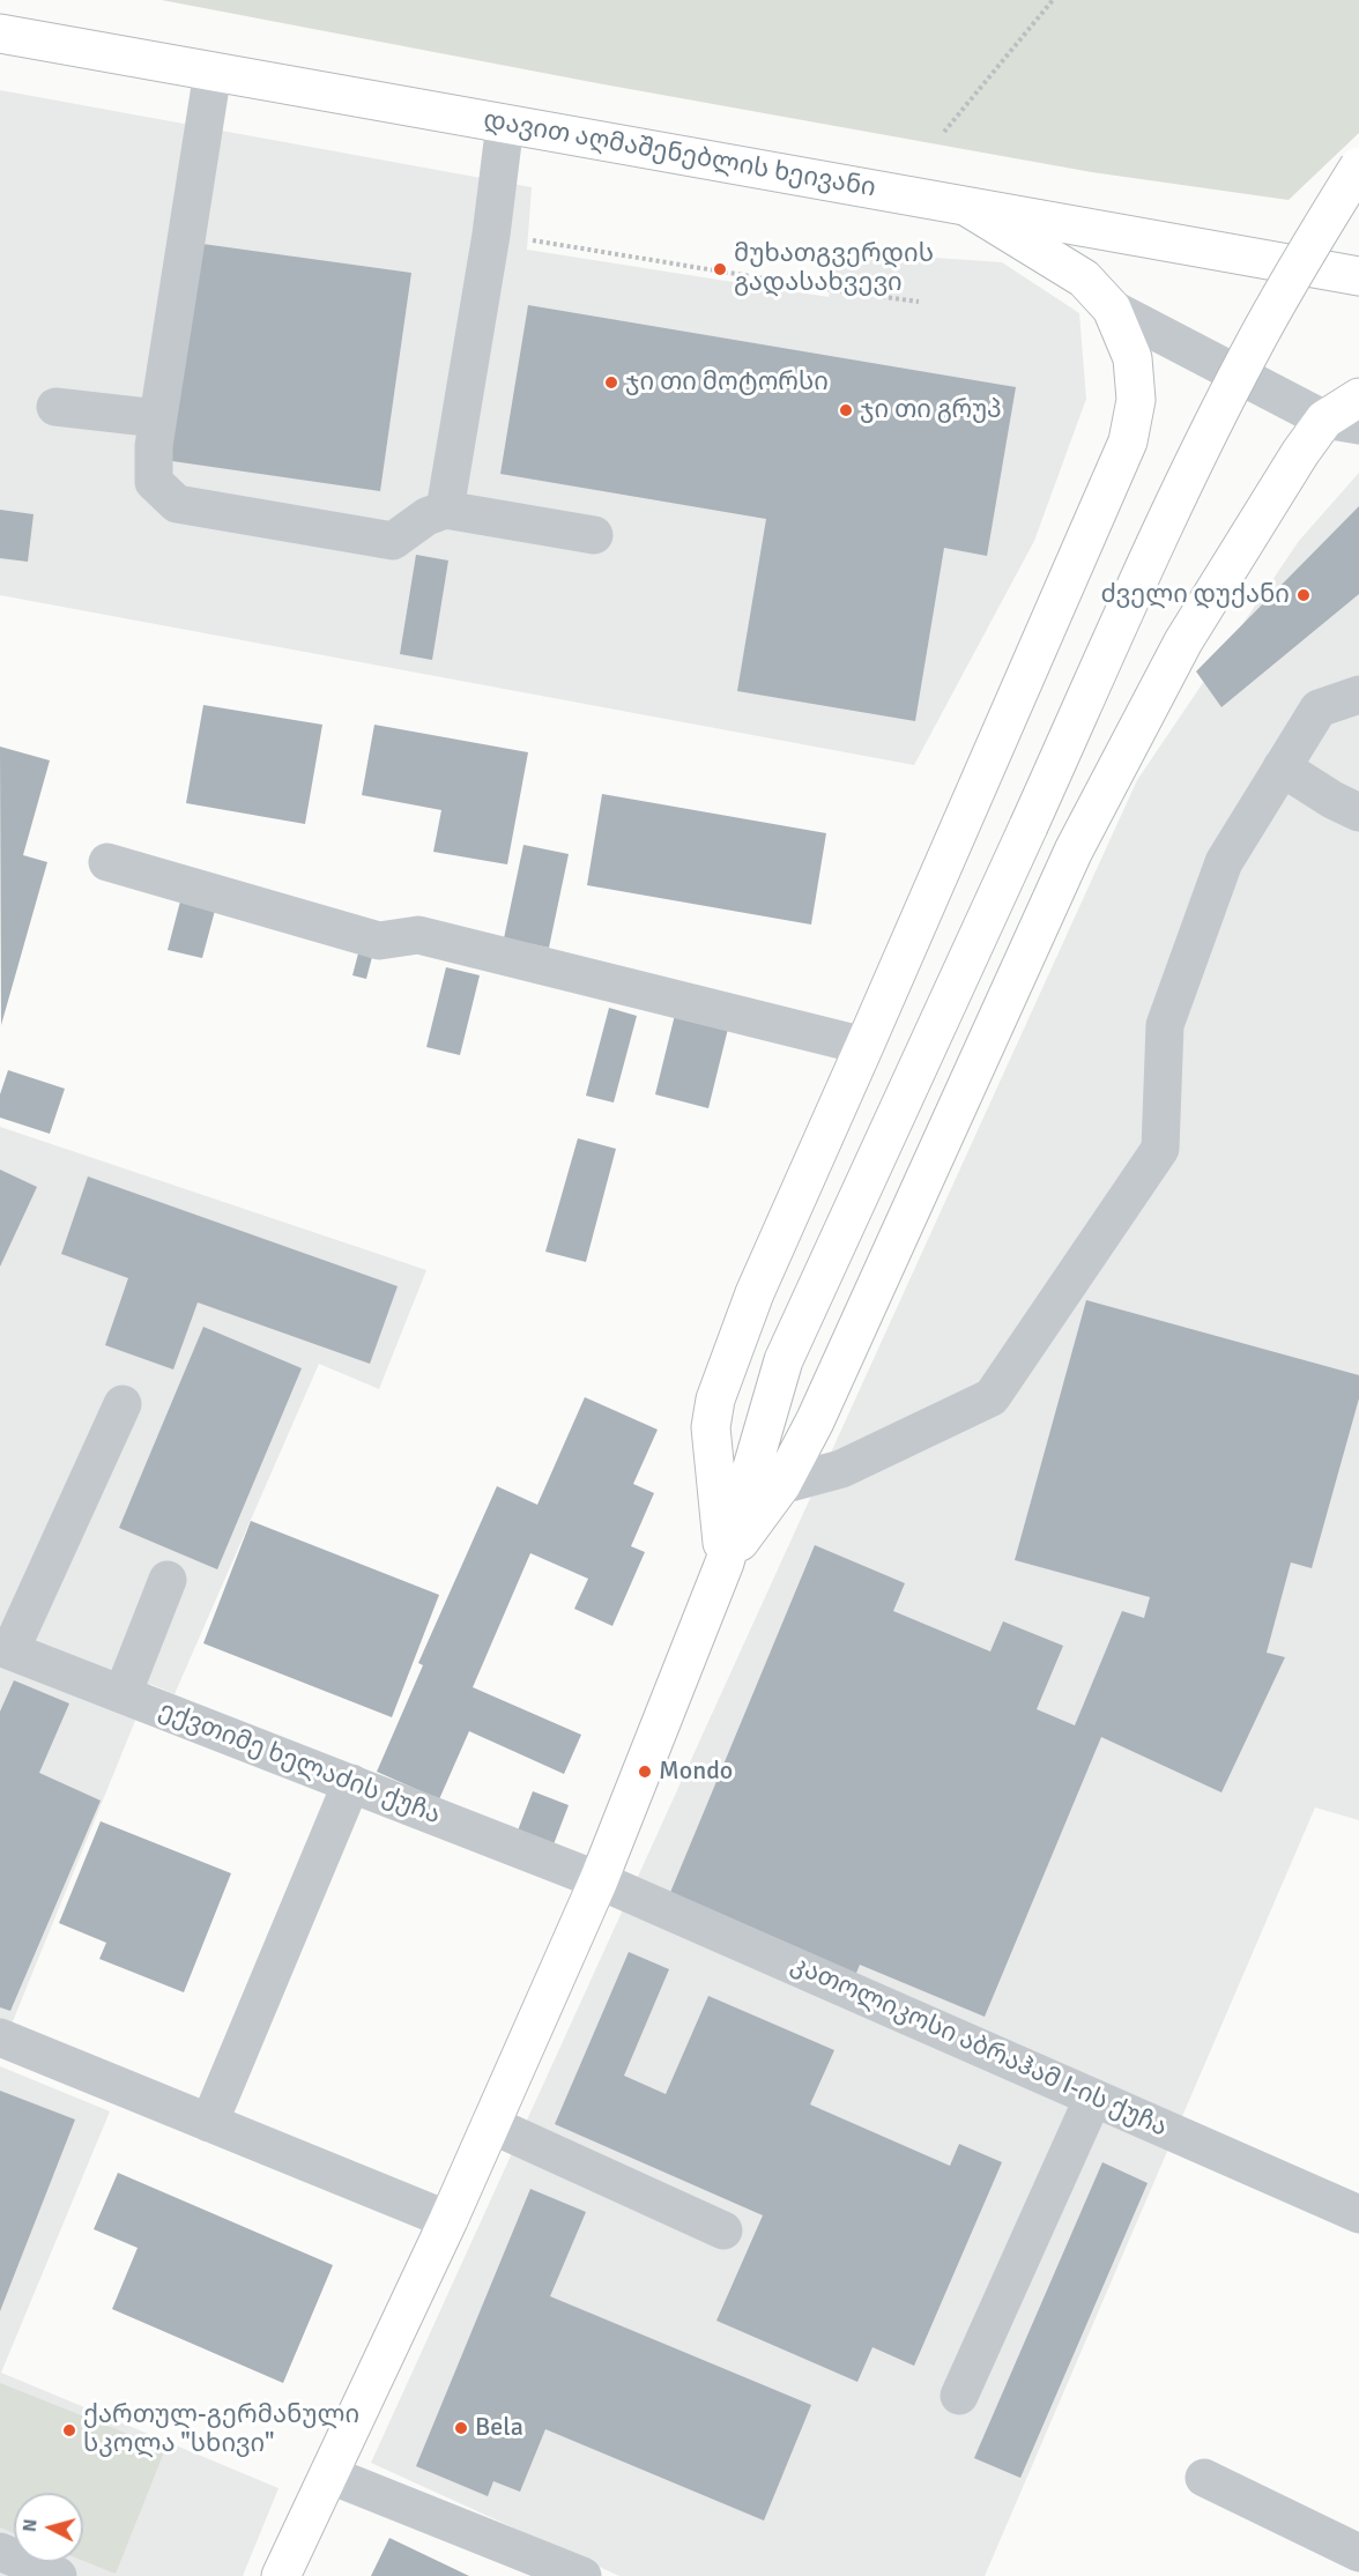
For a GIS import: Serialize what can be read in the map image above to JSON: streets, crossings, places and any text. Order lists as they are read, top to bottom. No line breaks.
{"streets":{"main road":["დავით აღმაშენებლის ხეივანი"],"street":["ექვთიმე ხელაძის ქუჩა","კათოლიკოსი აბრაჰამ I-ის ქუჩა"]},"crossings":[["ექვთიმე ხელაძის ქუჩა","კათოლიკოსი აბრაჰამ I-ის ქუჩა"]],"places":["მუხათგვერდის გადასახვევი","ჯი თი მოტორსი","ჯი თი გრუპ","ძველი დუქანი","Mondo","Bela","ქართულ-გერმანული სკოლა \"სხივი\""],"north":"left"}
